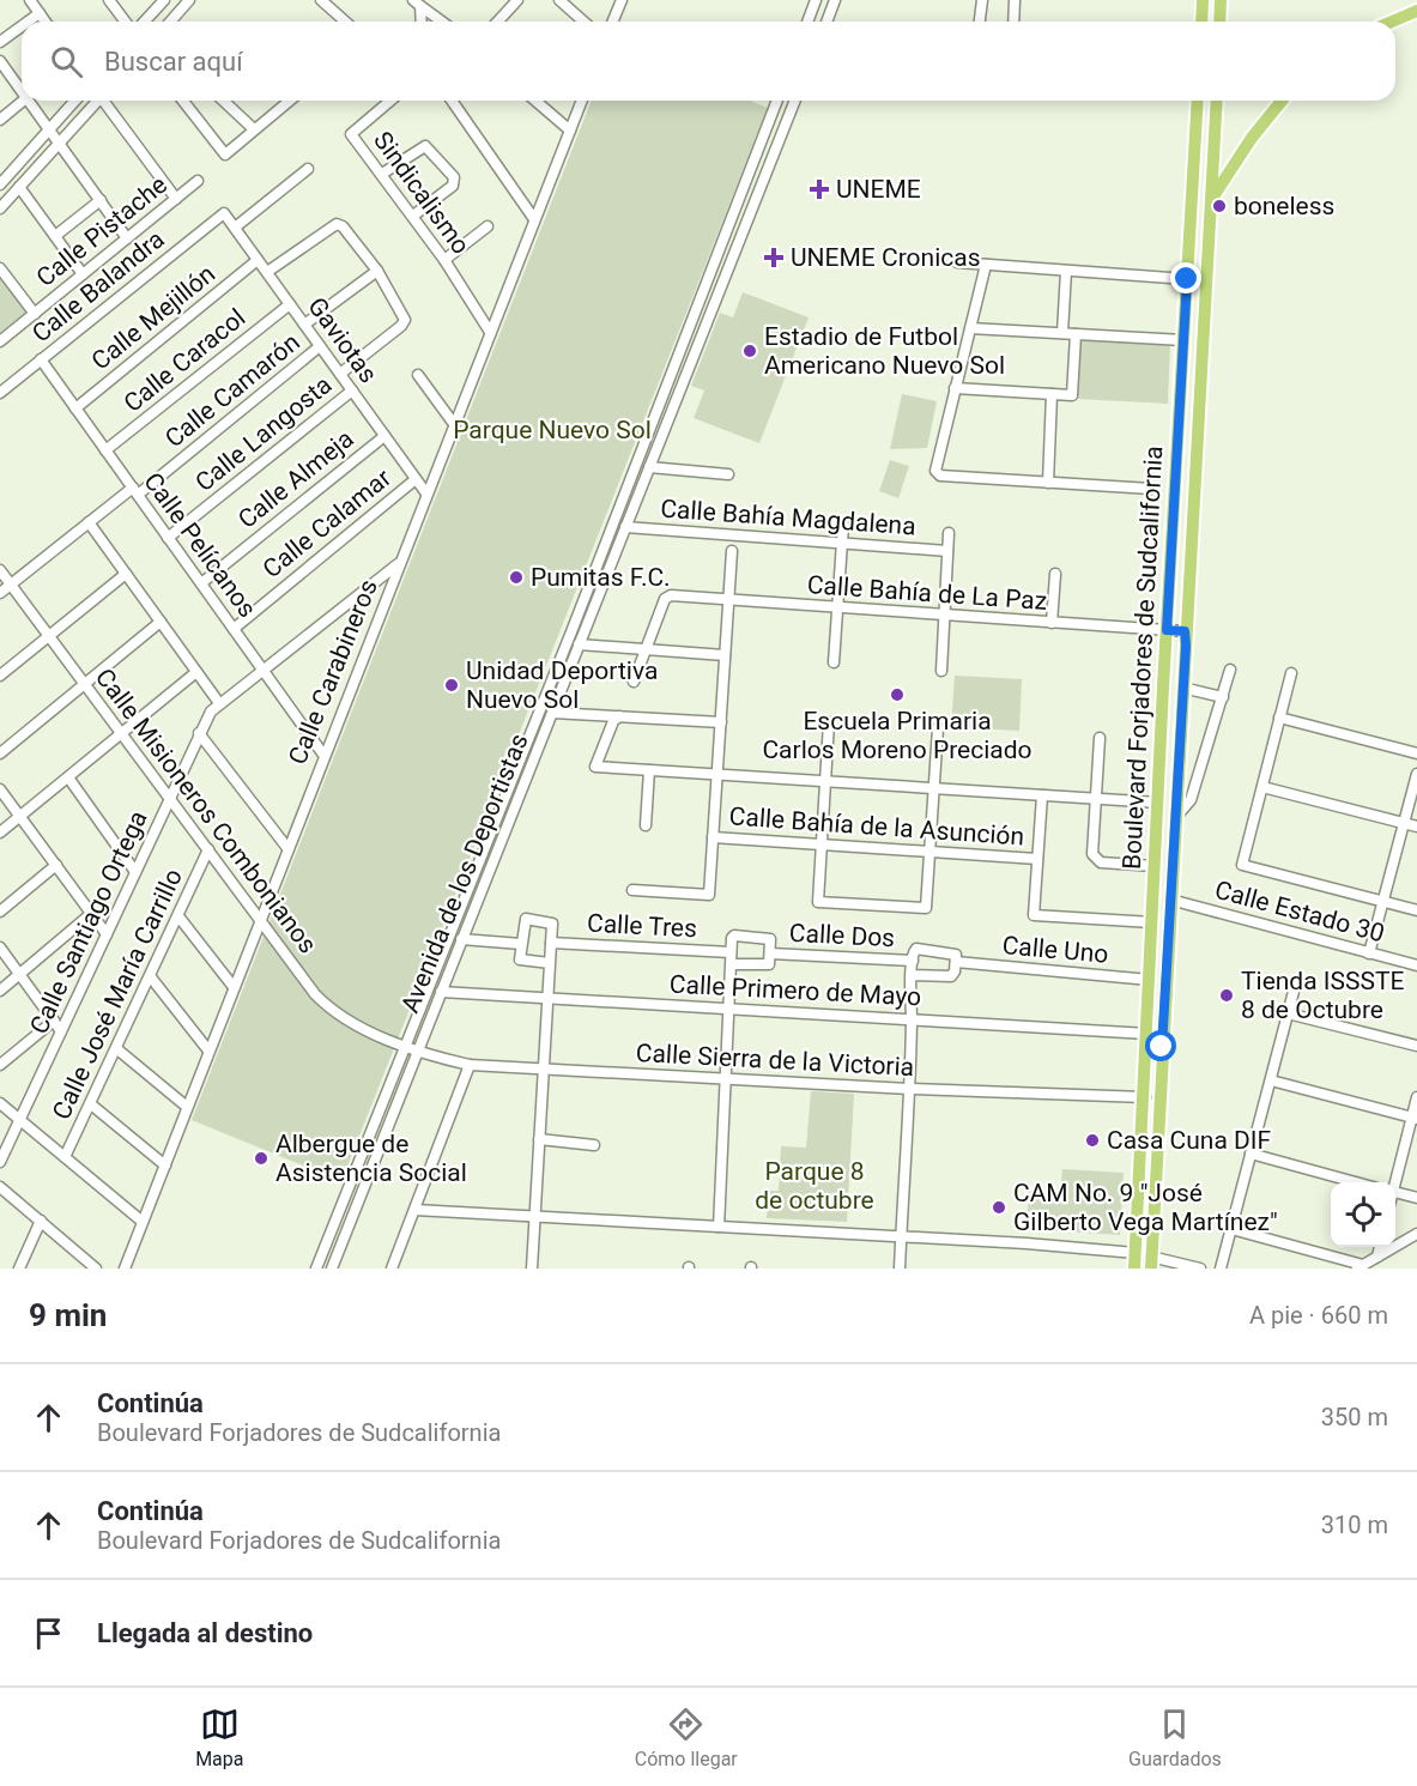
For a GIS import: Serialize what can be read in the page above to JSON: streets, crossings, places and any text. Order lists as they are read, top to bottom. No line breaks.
{"streets":{"main road":["Boulevard Forjadores de Sudcalifornia"],"street":["Sindicalismo","Calle Pistache","Calle Balandra","Calle Mejillón","Gaviotas","Calle Caracol","Calle Camarón","Calle Langosta","Calle Almeja","Calle Bahía Magdalena","Calle Calamar","Calle Pelícanos","Calle Bahía de La Paz","Calle Carabineros","Calle Misioneros Combonianos","Calle Bahía de la Asunción","Avenida de los Deportistas","Calle Estado 30","Calle Santiago Ortega","Calle Tres","Calle Dos","Calle Uno","Calle Primero de Mayo","Calle José María Carrillo","Calle Sierra de la Victoria"]},"crossings":[["Sindicalismo","Calle Carabineros"],["Calle Balandra","Gaviotas"],["Calle Balandra","Calle Pelícanos"],["Calle Mejillón","Gaviotas"],["Calle Mejillón","Calle Pelícanos"],["Gaviotas","Calle Caracol"],["Gaviotas","Calle Camarón"],["Gaviotas","Calle Langosta"],["Gaviotas","Calle Almeja"],["Gaviotas","Calle Calamar"],["Gaviotas","Calle Carabineros"],["Calle Caracol","Calle Pelícanos"],["Calle Camarón","Calle Pelícanos"],["Calle Camarón","Calle Misioneros Combonianos"],["Calle Langosta","Calle Pelícanos"],["Calle Almeja","Calle Pelícanos"],["Calle Bahía Magdalena","Avenida de los Deportistas"],["Calle Calamar","Calle Pelícanos"],["Calle Pelícanos","Calle Carabineros"],["Calle Bahía de La Paz","Boulevard Forjadores de Sudcalifornia"],["Boulevard Forjadores de Sudcalifornia","Calle Estado 30"],["Boulevard Forjadores de Sudcalifornia","Calle Uno"],["Boulevard Forjadores de Sudcalifornia","Calle Primero de Mayo"],["Boulevard Forjadores de Sudcalifornia","Calle Sierra de la Victoria"],["Calle Carabineros","Calle Misioneros Combonianos"],["Calle Misioneros Combonianos","Avenida de los Deportistas"],["Calle Misioneros Combonianos","Calle Santiago Ortega"],["Calle Misioneros Combonianos","Calle José María Carrillo"],["Calle Misioneros Combonianos","Calle Sierra de la Victoria"],["Avenida de los Deportistas","Calle Primero de Mayo"],["Avenida de los Deportistas","Calle Sierra de la Victoria"],["Calle Tres","Calle Dos"],["Calle Dos","Calle Uno"]],"parks":["Parque Nuevo Sol","Parque 8 de octubre"],"places":{"health":["UNEME","UNEME Cronicas"],"other":["boneless","Estadio de Futbol Americano Nuevo Sol","Pumitas F.C.","Unidad Deportiva Nuevo Sol","Escuela Primaria Carlos Moreno Preciado","Tienda ISSSTE 8 de Octubre","Casa Cuna DIF","Albergue de Asistencia Social","CAM No. 9 \"José Gilberto Vega Martínez\""]},"page":{"search":"Buscar aquí","heading":["9 min","A pie · 660 m"],"list":[["Continúa","Boulevard Forjadores de Sudcalifornia","350 m"],["Continúa","Boulevard Forjadores de Sudcalifornia","310 m"],"Llegada al destino"],"nav":["Mapa","Cómo llegar","Guardados"]}}
